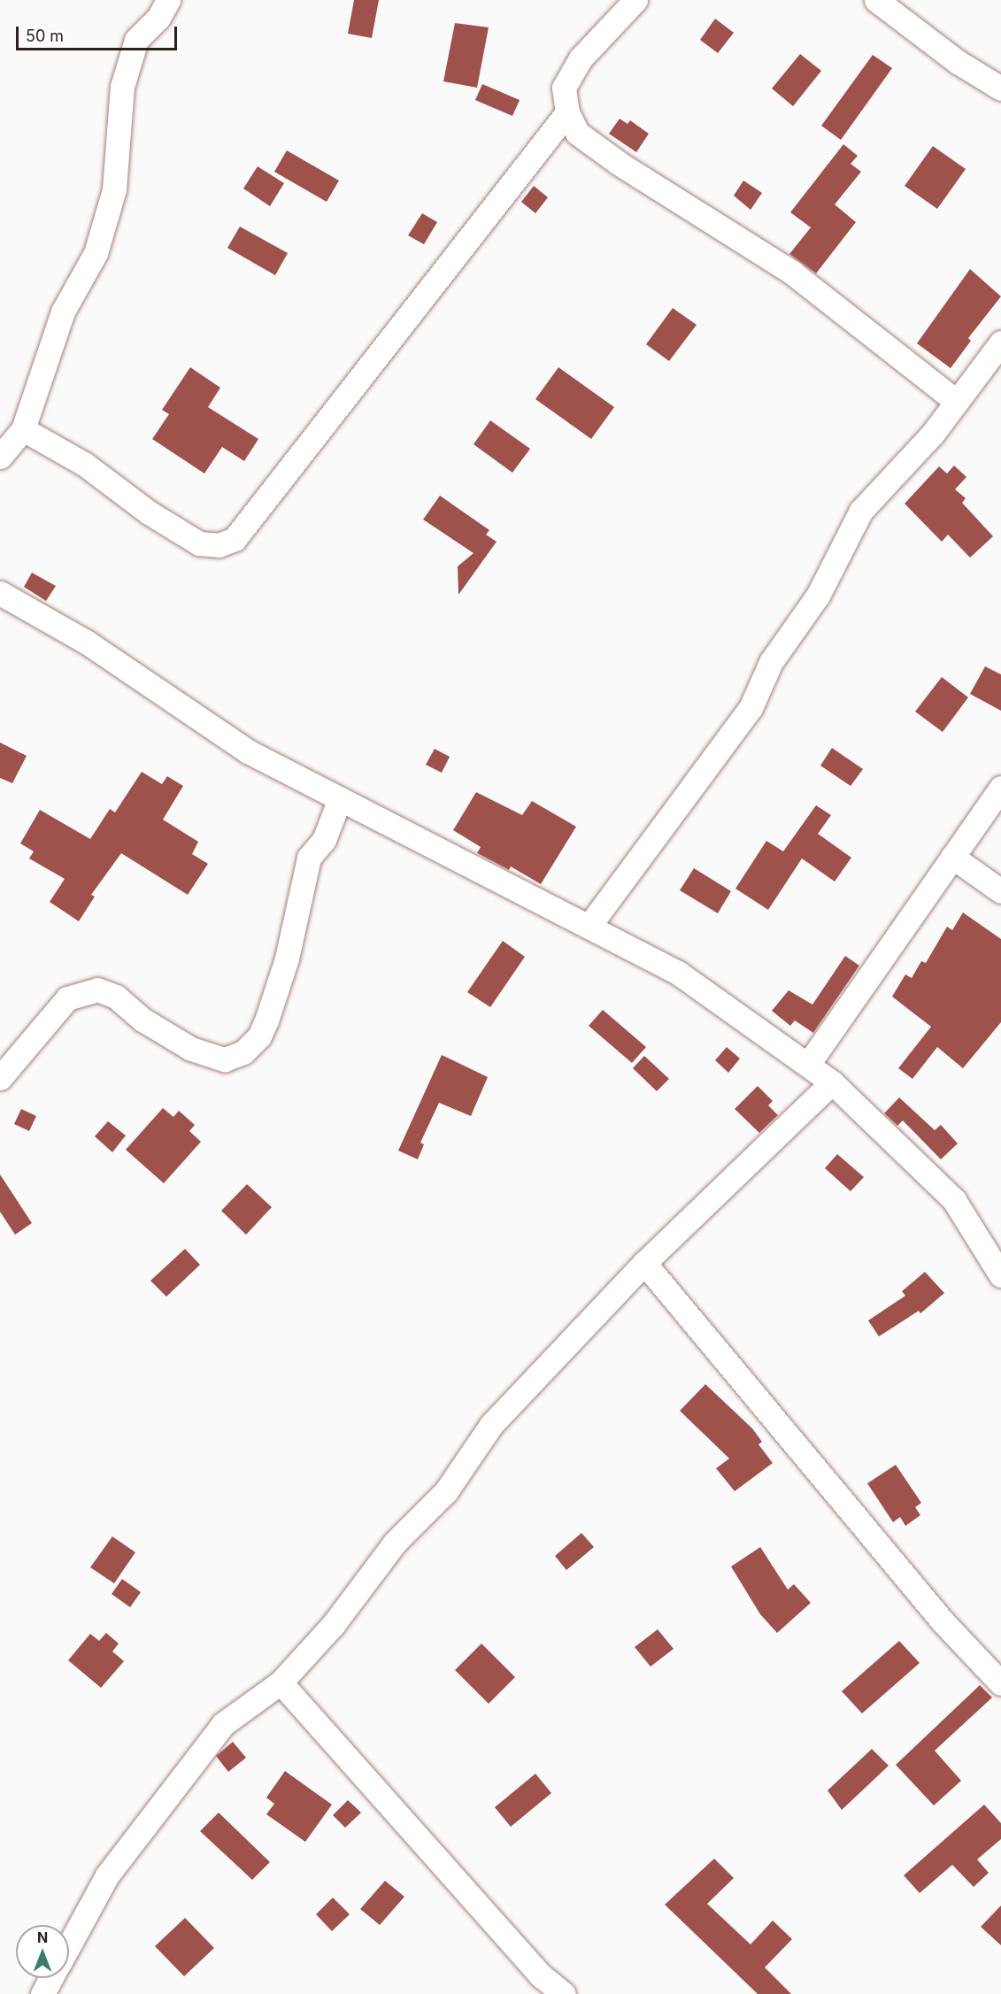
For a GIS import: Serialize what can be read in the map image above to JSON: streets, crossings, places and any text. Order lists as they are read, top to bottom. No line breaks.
{"scale_bar":"50 m","north":"top"}
